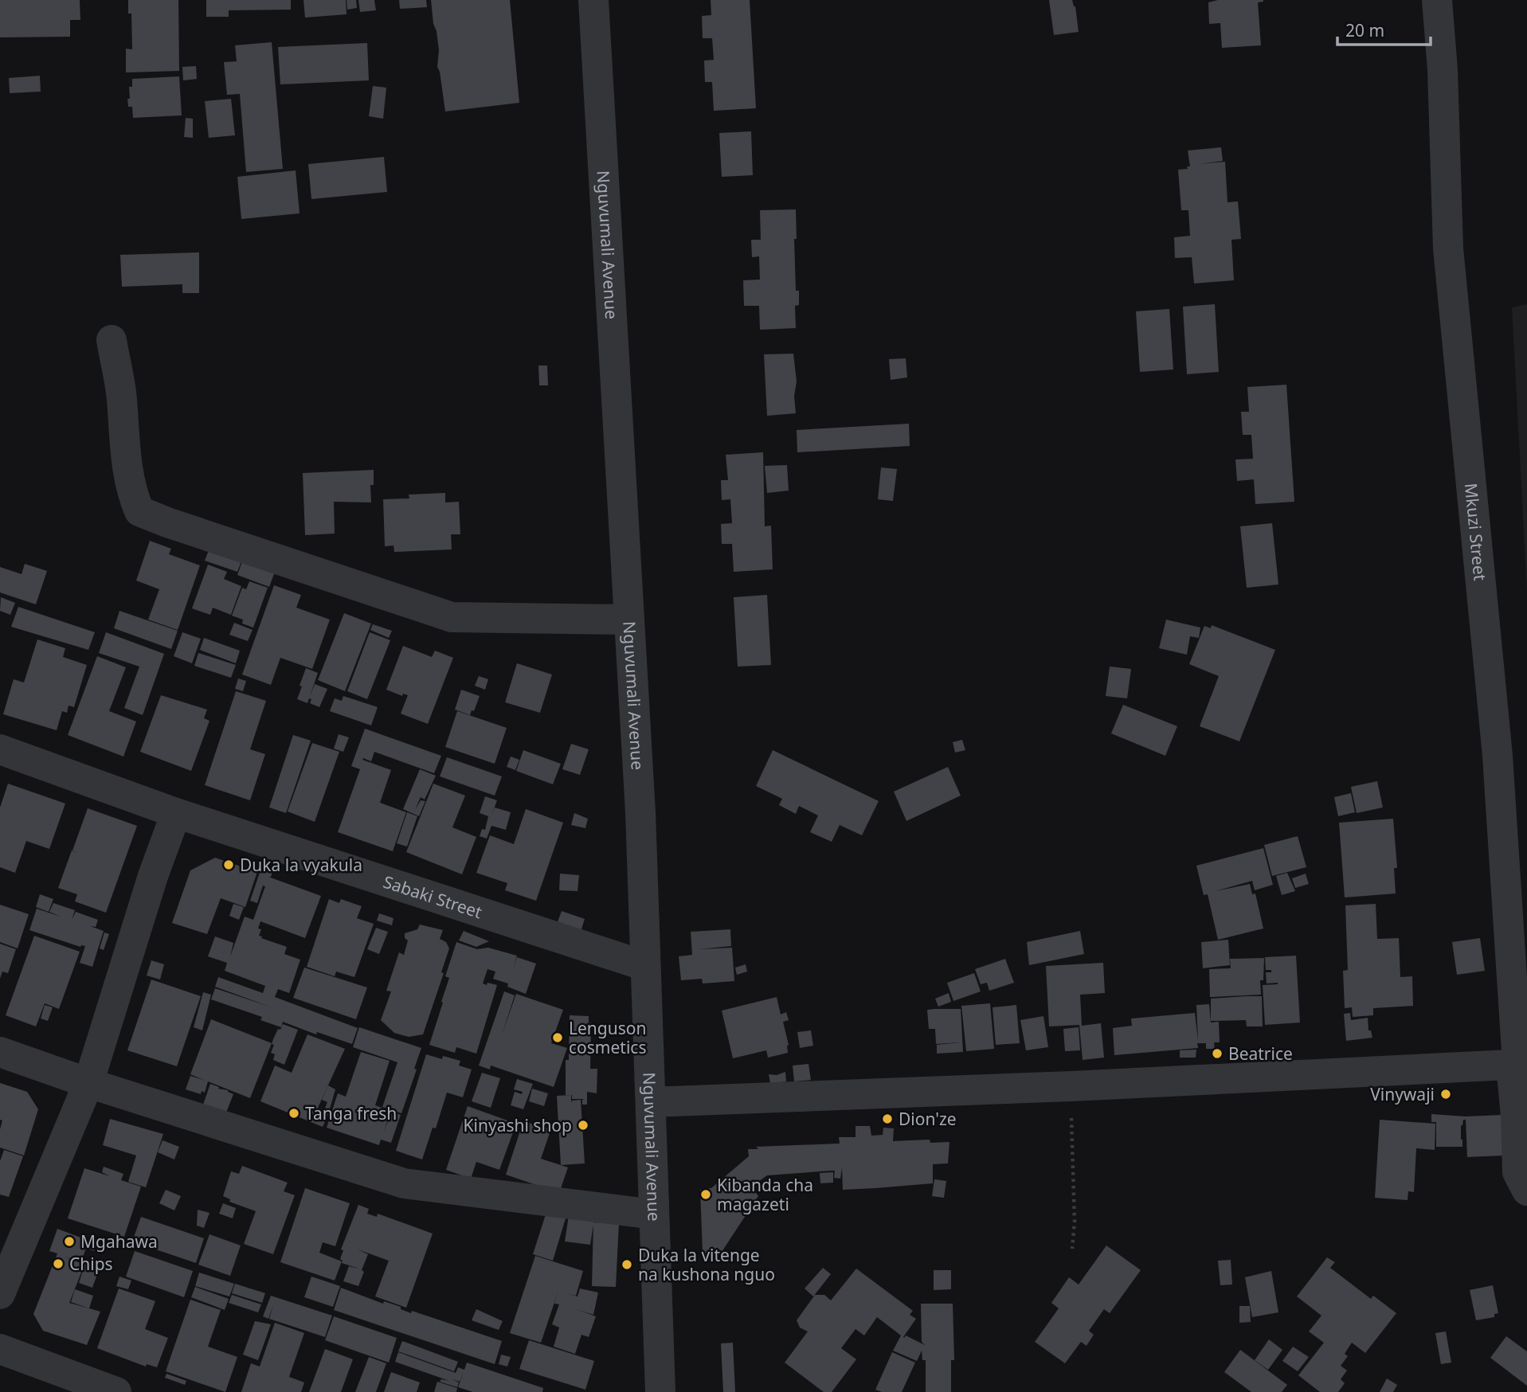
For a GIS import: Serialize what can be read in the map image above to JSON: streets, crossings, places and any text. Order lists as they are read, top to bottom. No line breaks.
{"streets":{"street":["Nguvumali Avenue","Mkuzi Street","Sabaki Street"]},"crossings":[["Nguvumali Avenue","Sabaki Street"]],"places":["Duka la vyakula","Lenguson cosmetics","Beatrice","Vinywaji","Tanga fresh","Dion'ze","Kinyashi shop","Kibanda cha magazeti","Mgahawa","Chips","Duka la vitenge na kushona nguo"],"scale_bar":"20 m"}
